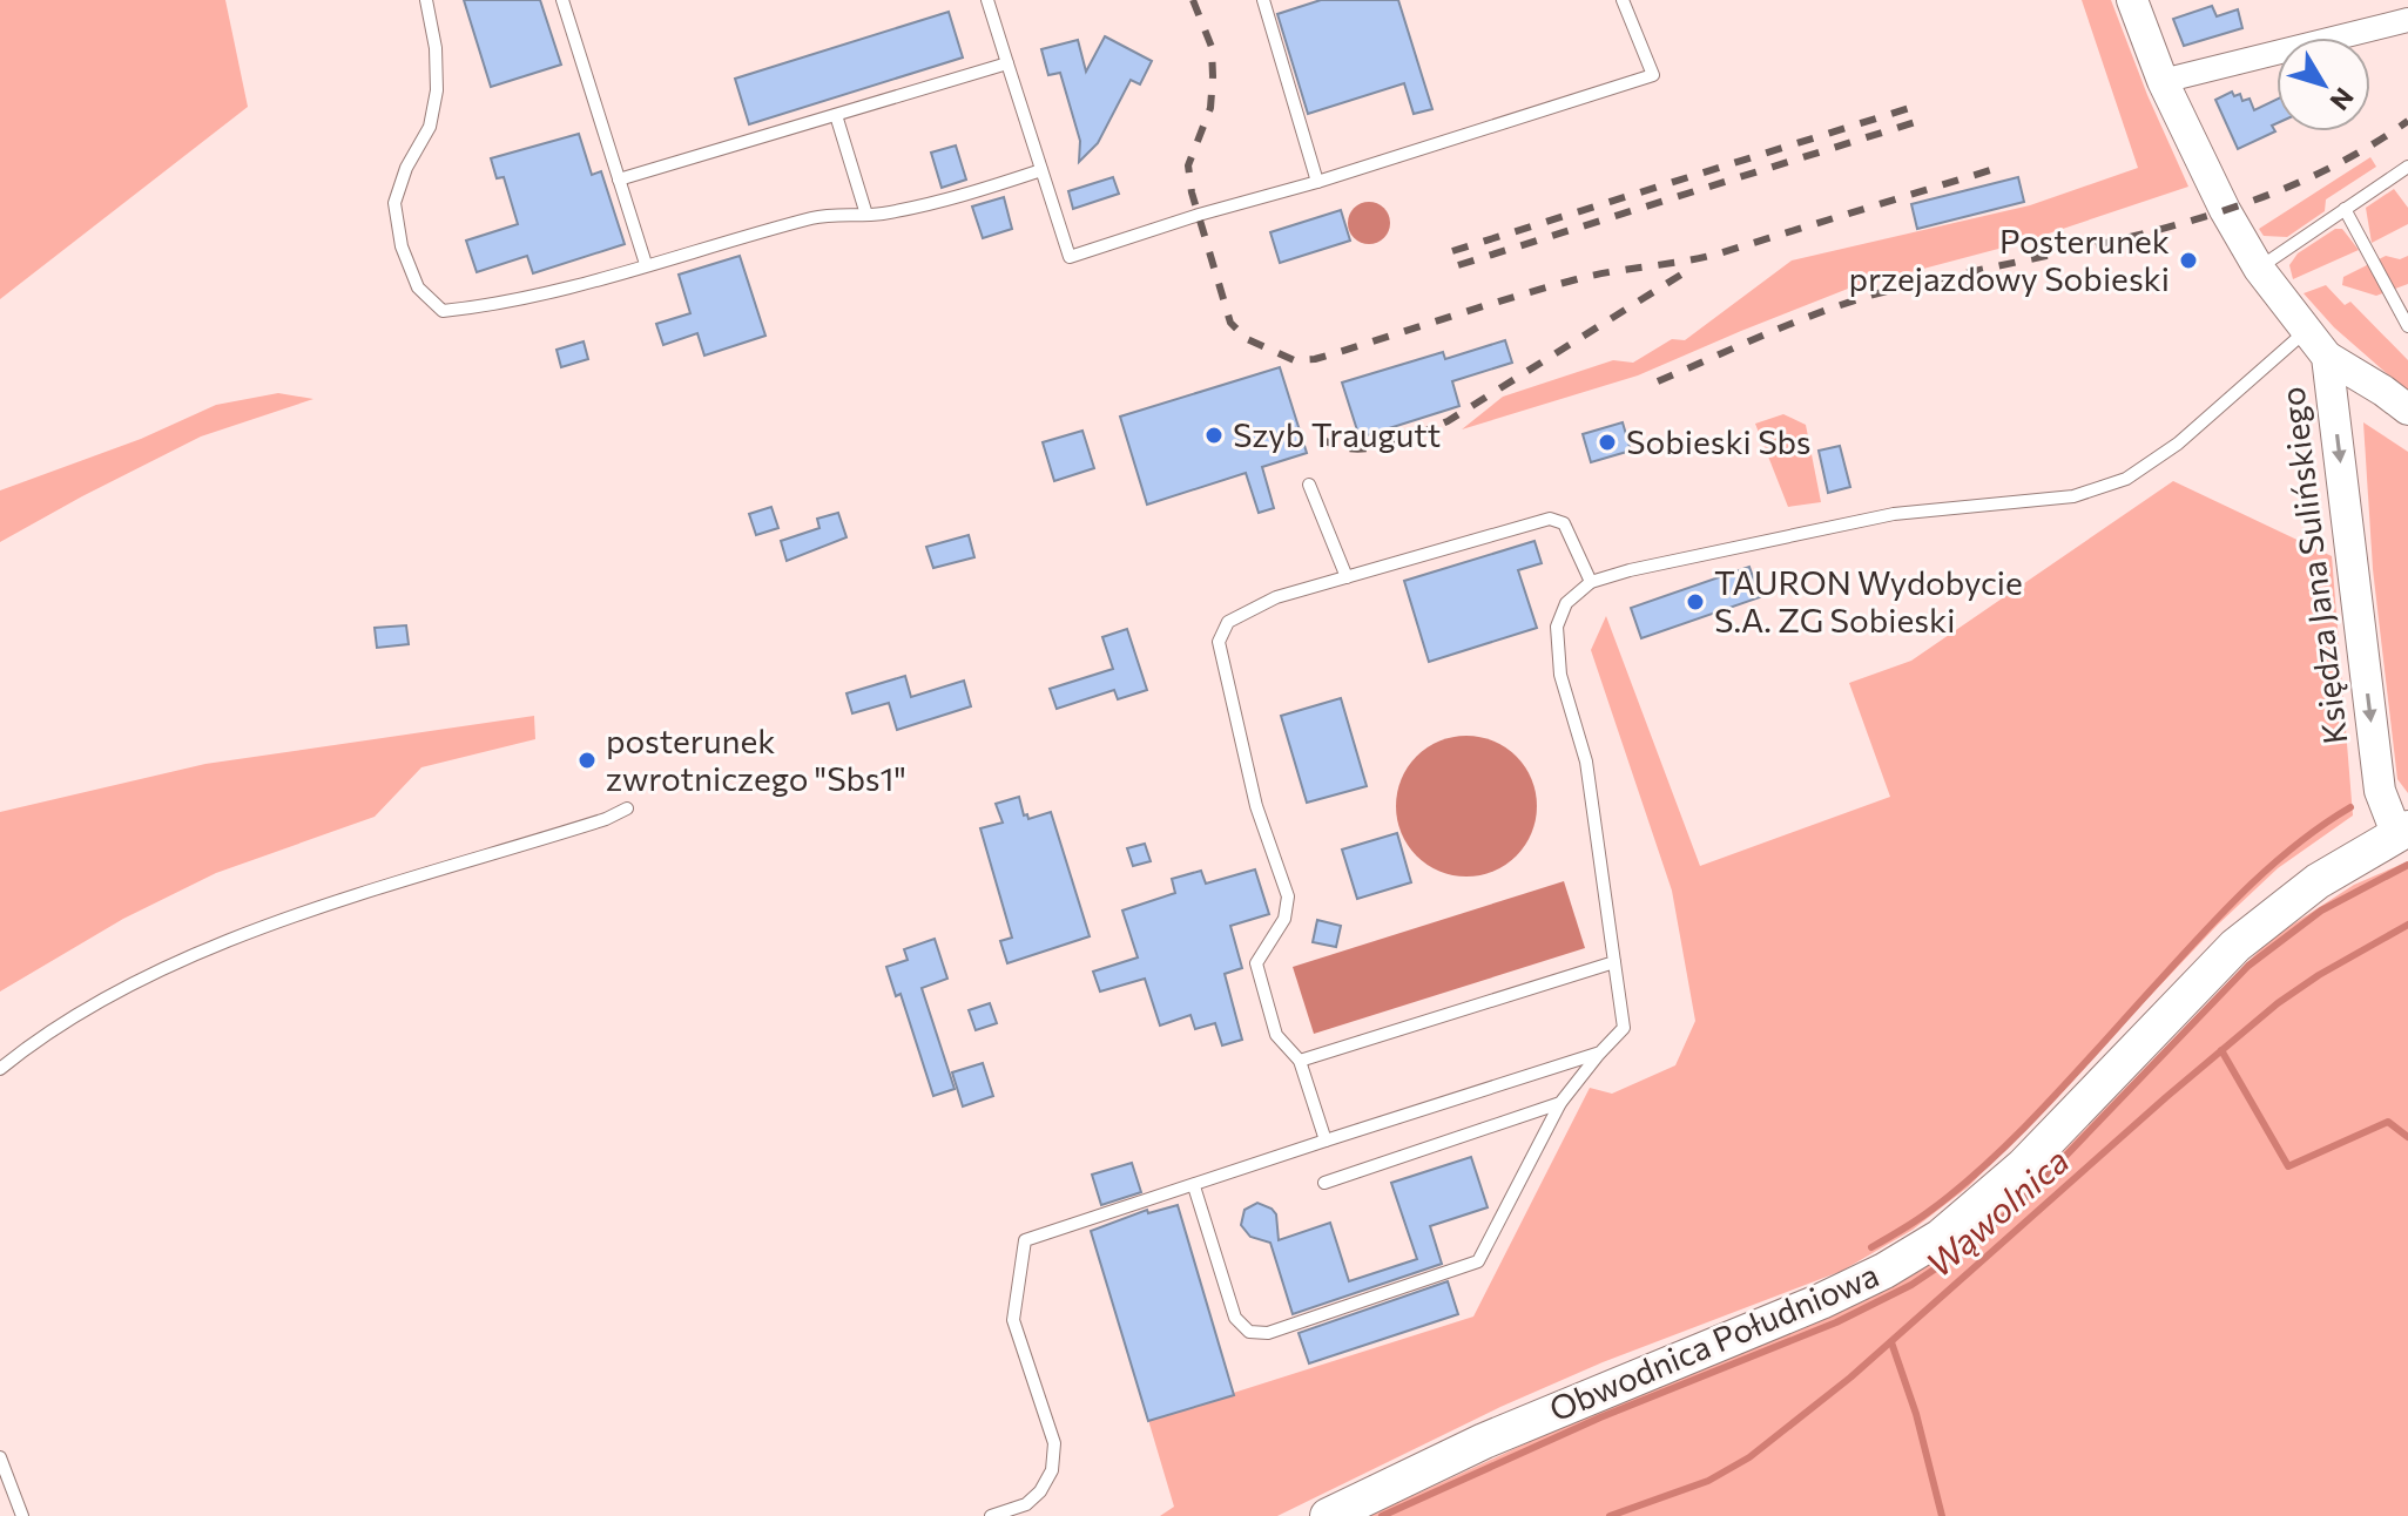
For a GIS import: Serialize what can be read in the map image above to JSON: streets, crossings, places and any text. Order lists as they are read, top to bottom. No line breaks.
{"streets":{"main road":["Obwodnica Południowa"],"street":["Księdza Jana Sulińskiego"]},"crossings":[["Księdza Jana Sulińskiego","Obwodnica Południowa"]],"one_way":["Księdza Jana Sulińskiego"],"water":["Wąwolnica"],"places":["Posterunek przejazdowy Sobieski","Szyb Traugutt","Sobieski Sbs","TAURON Wydobycie S.A. ZG Sobieski","posterunek zwrotniczego \"Sbs1\""],"north":"bottom right"}
